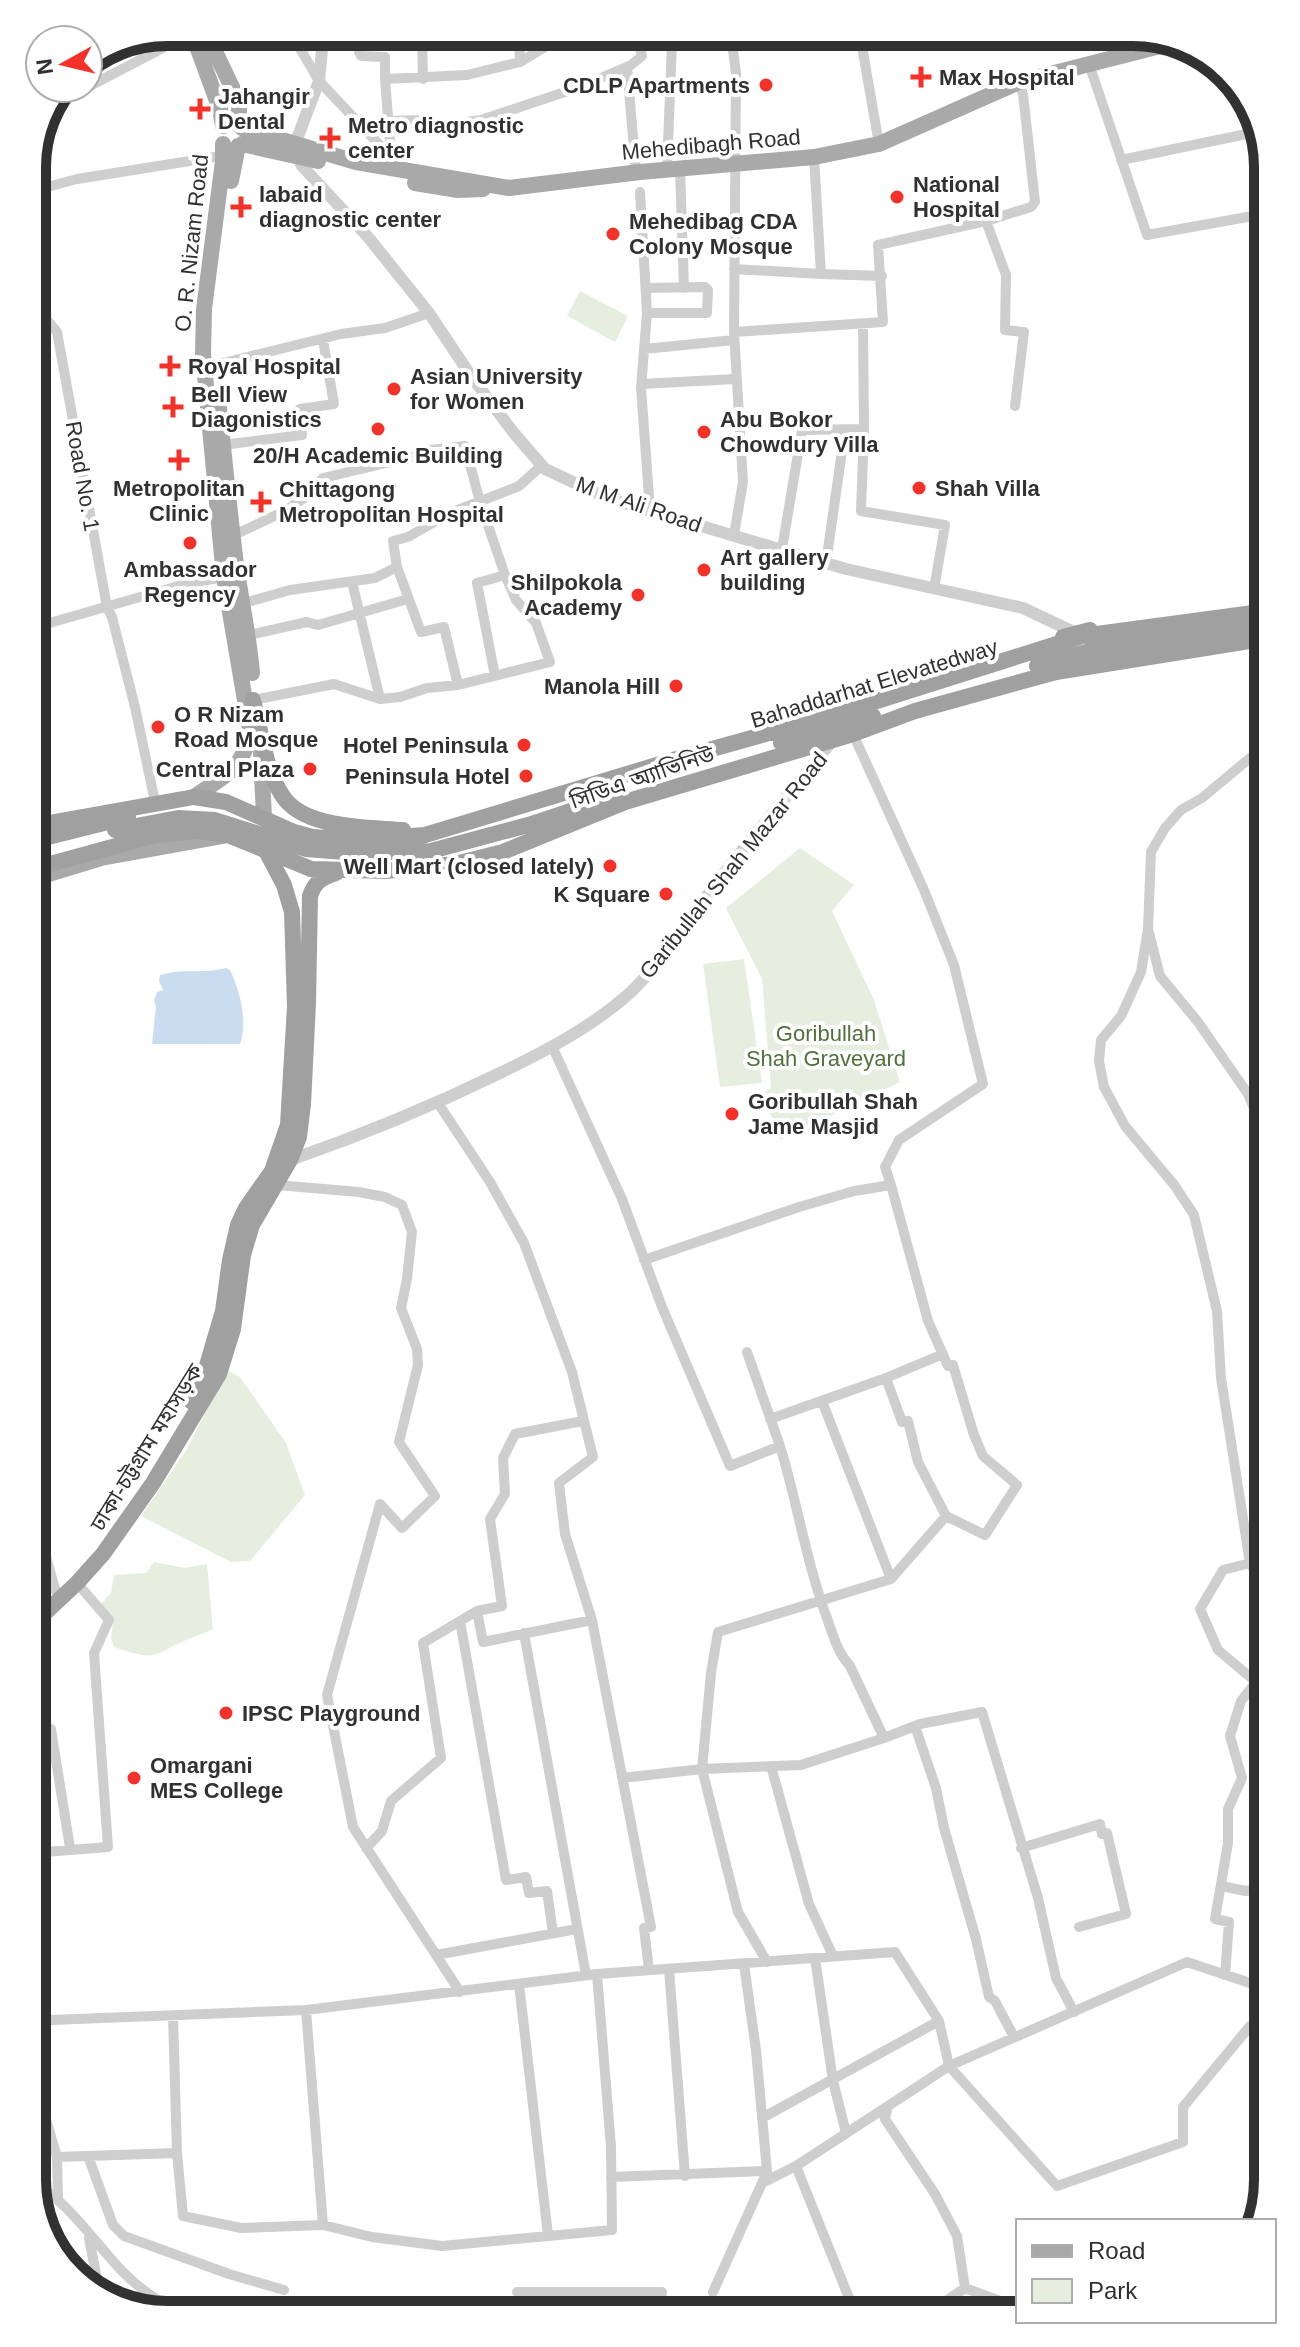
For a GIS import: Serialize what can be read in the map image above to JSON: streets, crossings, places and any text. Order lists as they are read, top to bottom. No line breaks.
{"streets":{"highway":["Bahaddarhat Elevatedway","সিডিএ অ্যাভিনিউ","ঢাকা-চট্টগ্রাম মহাসড়ক"],"main road":["Mehedibagh Road","O. R. Nizam Road"],"street":["Road No. 1","M M Ali Road","Garibullah Shah Mazar Road"]},"crossings":[["Mehedibagh Road","O. R. Nizam Road"],["Mehedibagh Road","M M Ali Road"],["O. R. Nizam Road","সিডিএ অ্যাভিনিউ"],["Road No. 1","সিডিএ অ্যাভিনিউ"],["M M Ali Road","সিডিএ অ্যাভিনিউ"],["সিডিএ অ্যাভিনিউ","Garibullah Shah Mazar Road"],["সিডিএ অ্যাভিনিউ","ঢাকা-চট্টগ্রাম মহাসড়ক"],["Garibullah Shah Mazar Road","ঢাকা-চট্টগ্রাম মহাসড়ক"]],"parks":["Goribullah Shah Graveyard"],"places":{"health":["Max Hospital","Jahangir Dental","Metro diagnostic center","labaid diagnostic center","Royal Hospital","Bell View Diagonistics","Metropolitan Clinic","Chittagong Metropolitan Hospital"],"other":["CDLP Apartments","National Hospital","Mehedibag CDA Colony Mosque","Asian University for Women","20/H Academic Building","Abu Bokor Chowdury Villa","Shah Villa","Ambassador Regency","Art gallery building","Shilpokola Academy","Manola Hill","O R Nizam Road Mosque","Hotel Peninsula","Central Plaza","Peninsula Hotel","Well Mart (closed lately)","K Square","Goribullah Shah Jame Masjid","IPSC Playground","Omargani MES College"]},"legend":["Road","Park"],"north":"left"}
